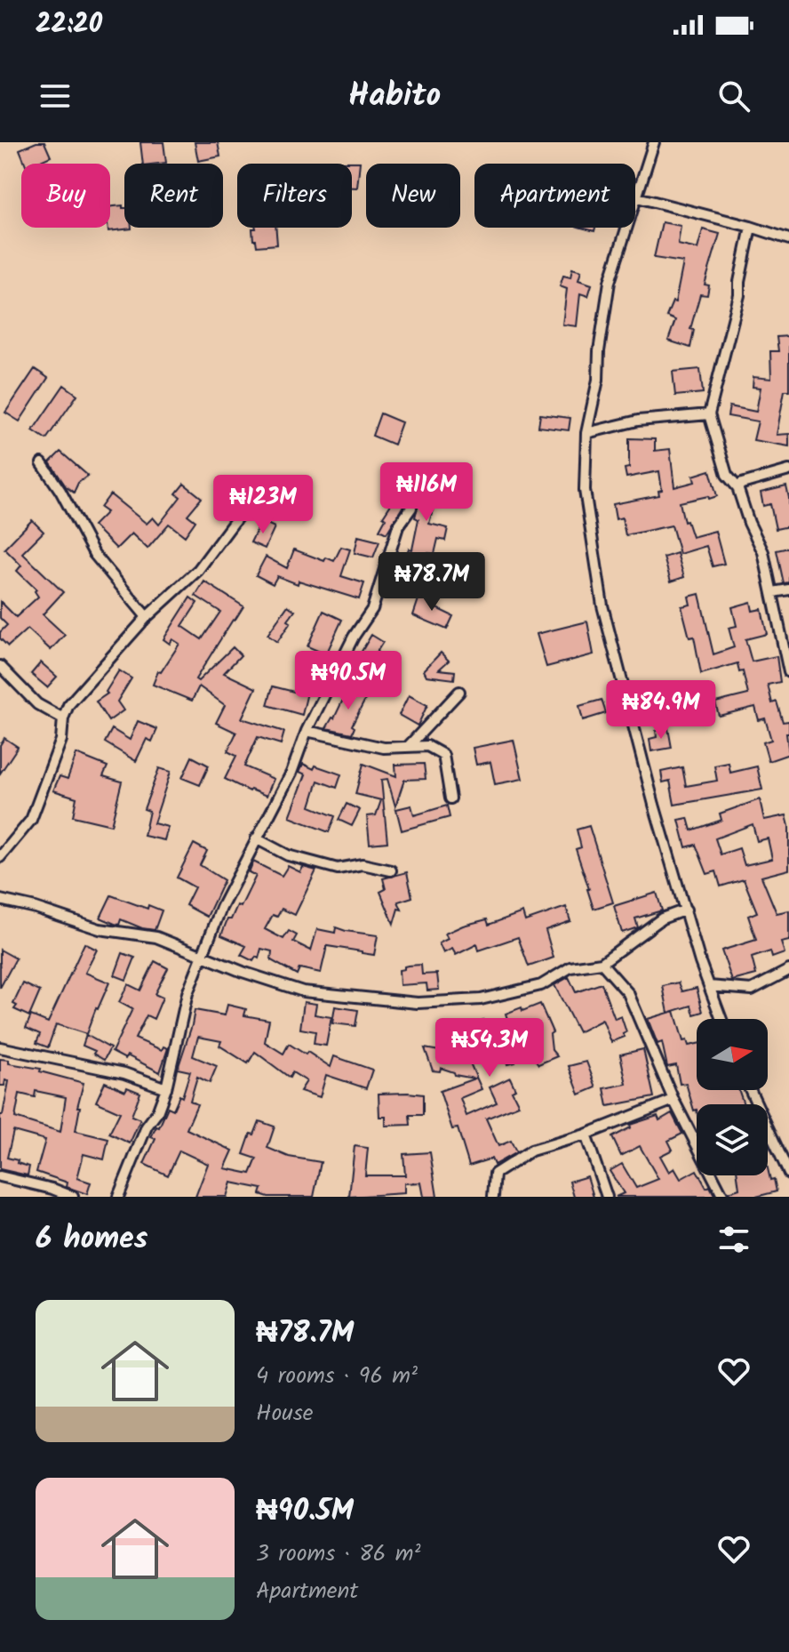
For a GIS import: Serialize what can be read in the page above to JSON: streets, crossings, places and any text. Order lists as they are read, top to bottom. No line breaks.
{"north":"right","page":{"status":"22:20","header":"Habito","chip":["Buy","Rent","Filters","New","Apartment"],"price":["₦116M","₦123M","₦78.7M","₦90.5M","₦84.9M","₦54.3M"],"heading":"6 homes","list":[{"name":"₦78.7M","note":"4 rooms · 96 m² · House"},{"name":"₦90.5M","note":"3 rooms · 86 m² · Apartment"}]}}
